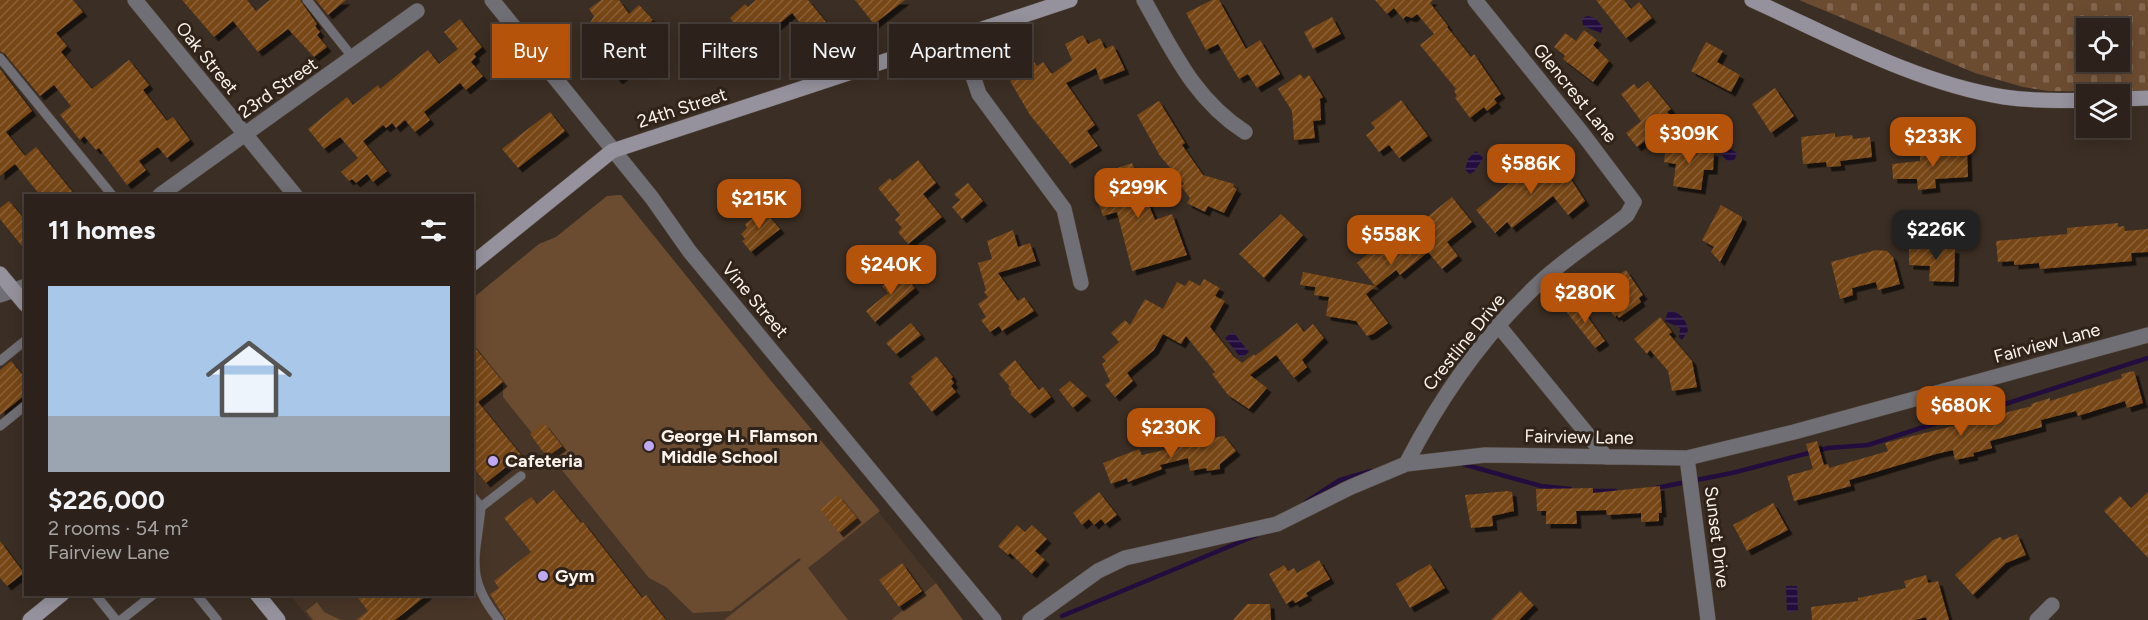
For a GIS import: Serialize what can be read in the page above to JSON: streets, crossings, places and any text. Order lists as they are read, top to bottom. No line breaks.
{"streets":{"main road":["24th Street"],"street":["Oak Street","23rd Street","Glencrest Lane","Vine Street","Crestline Drive","Fairview Lane","Sunset Drive"]},"crossings":[["Oak Street","23rd Street"],["Glencrest Lane","Crestline Drive"],["24th Street","Vine Street"],["Crestline Drive","Fairview Lane"],["Fairview Lane","Sunset Drive"]],"places":["George H. Flamson Middle School","Cafeteria","Gym"],"page":{"chip":["Buy","Rent","Filters","New","Apartment"],"price":["$309K","$233K","$586K","$299K","$215K","$226K","$558K","$240K","$280K","$680K","$230K"],"heading":"11 homes","list":[{"name":"$226,000","note":"2 rooms · 54 m² · Fairview Lane"}]}}
